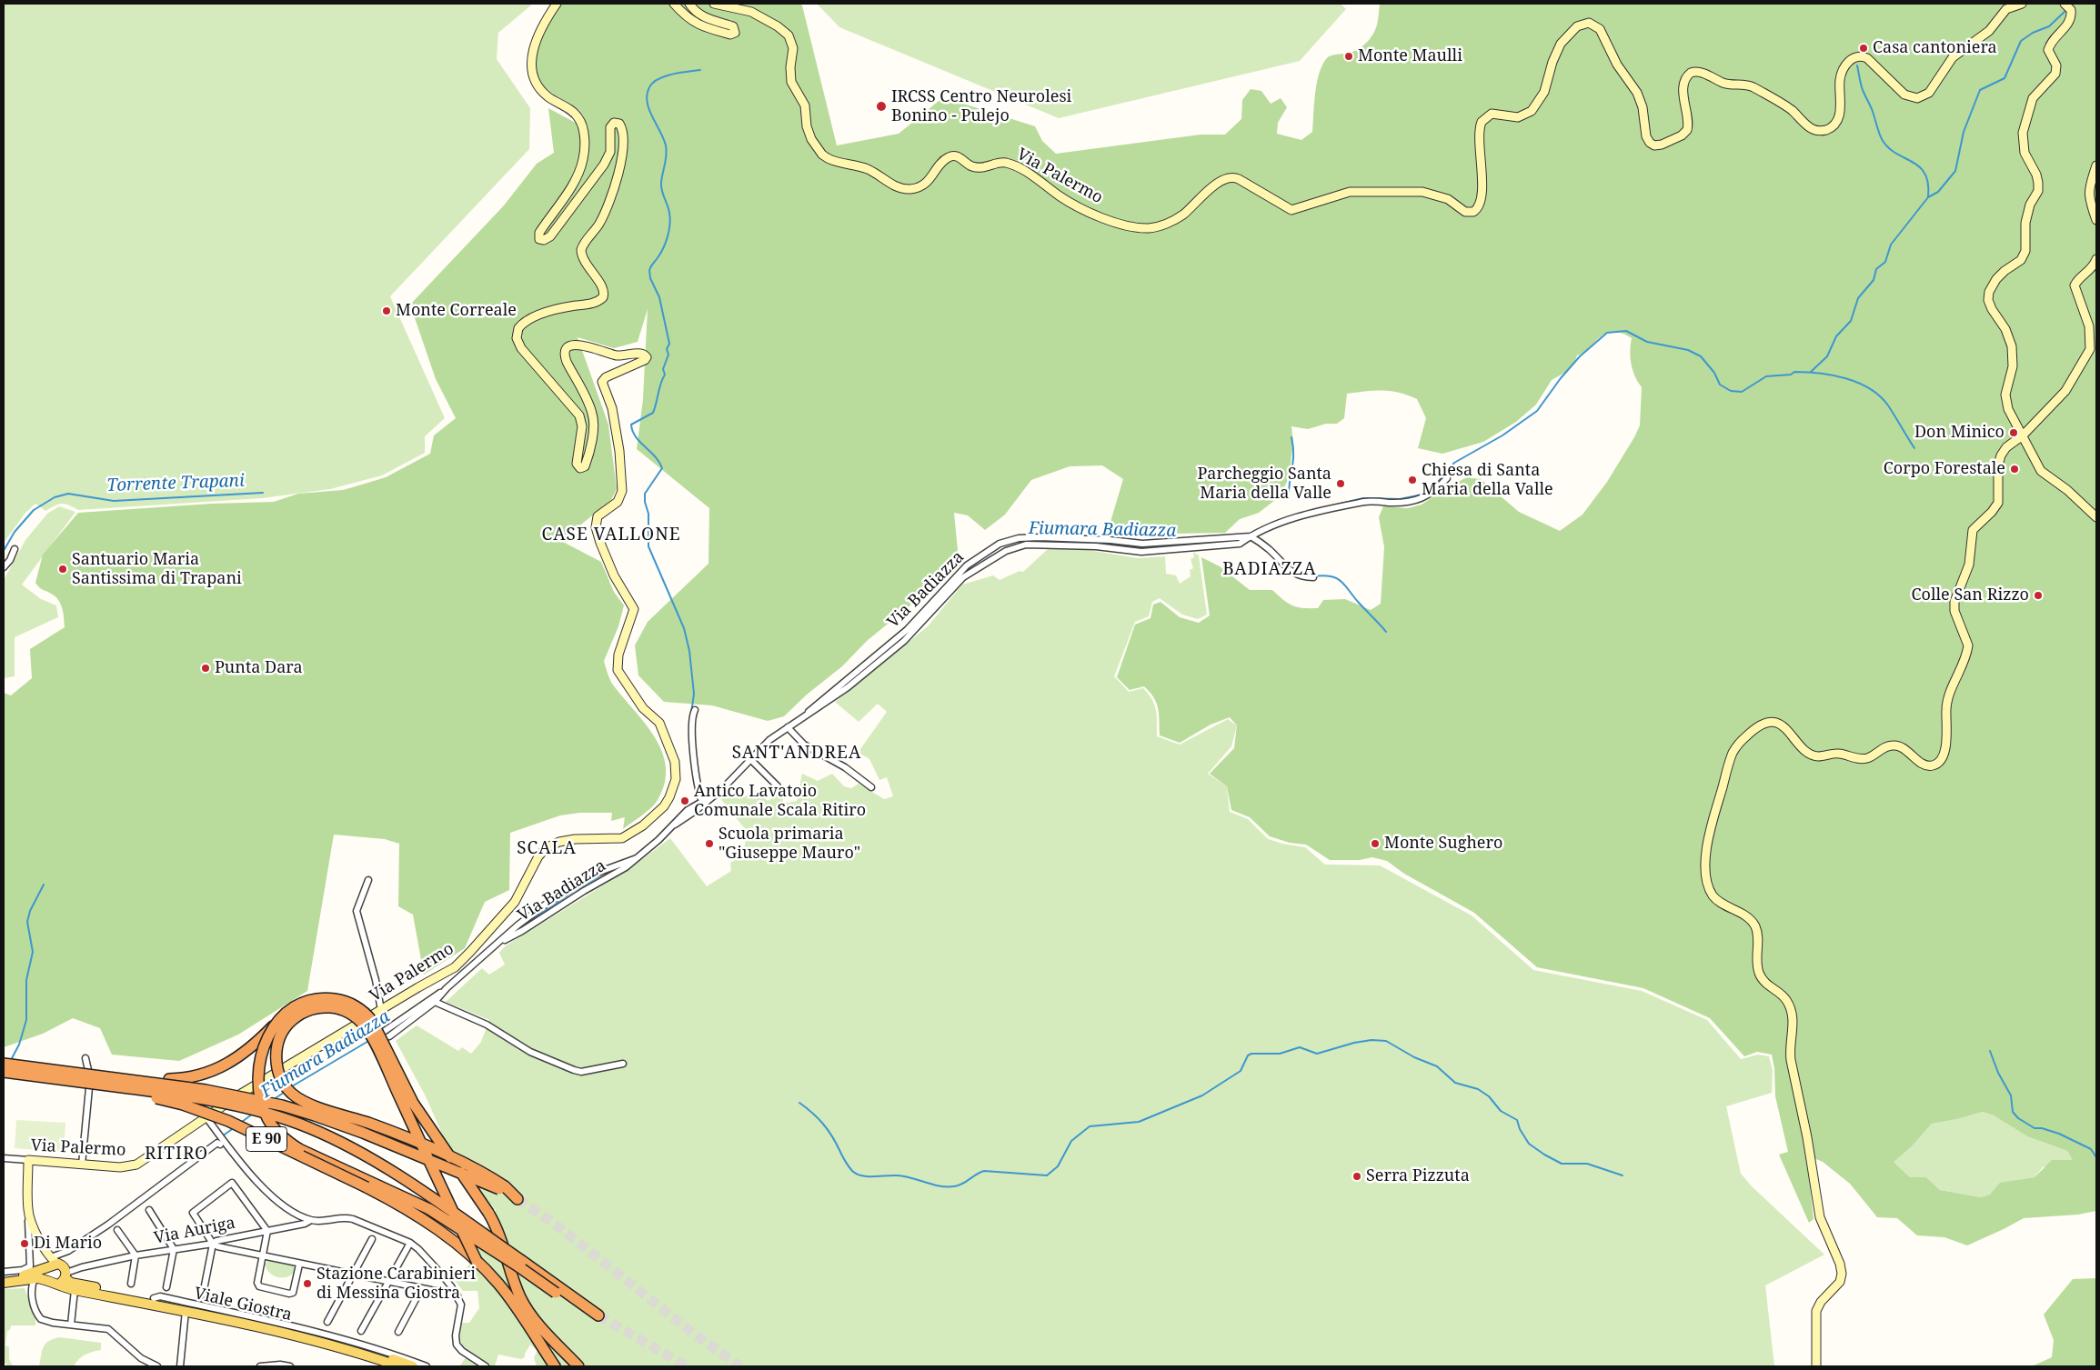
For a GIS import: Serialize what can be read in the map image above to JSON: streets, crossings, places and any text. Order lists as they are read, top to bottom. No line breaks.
{"streets":{"highway":["E 90"],"main road":["Via Palermo","Viale Giostra"],"street":["Via Badiazza","Via Auriga"]},"districts":["CASE VALLONE","BADIAZZA","SANT'ANDREA","SCALA","RITIRO"],"water":["Torrente Trapani","Fiumara Badiazza"],"places":["Casa cantoniera","Monte Maulli","IRCSS Centro Neurolesi Bonino - Pulejo","Monte Correale","Don Minico","Corpo Forestale","Chiesa di Santa Maria della Valle","Parcheggio Santa Maria della Valle","Santuario Maria Santissima di Trapani","Colle San Rizzo","Punta Dara","Antico Lavatoio Comunale Scala Ritiro","Scuola primaria \"Giuseppe Mauro\"","Monte Sughero","Serra Pizzuta","Di Mario","Stazione Carabinieri di Messina Giostra"]}
